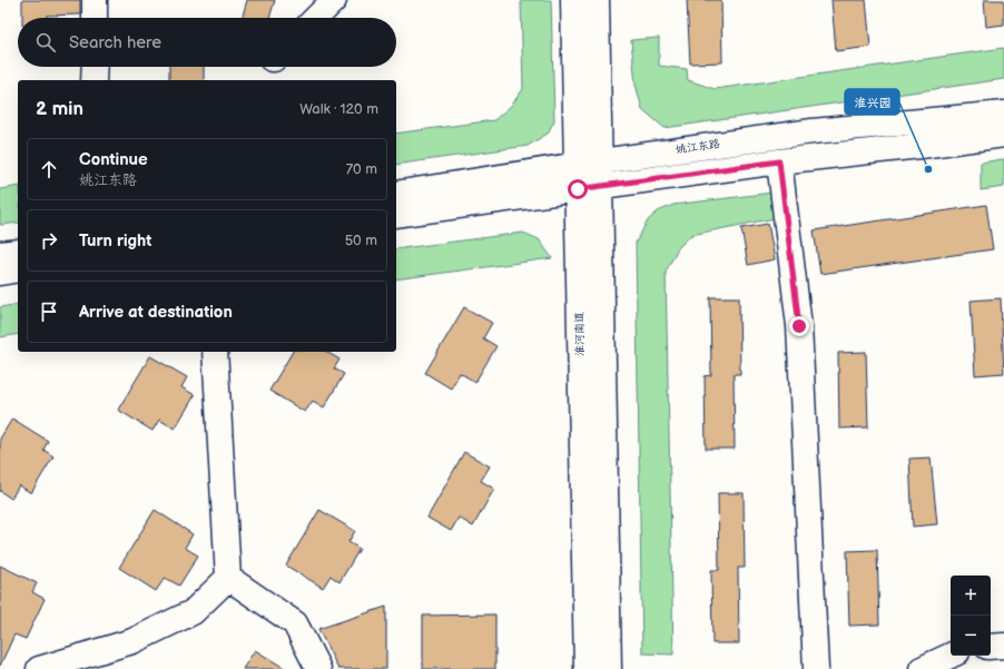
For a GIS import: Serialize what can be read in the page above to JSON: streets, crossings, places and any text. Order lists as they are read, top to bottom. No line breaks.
{"streets":{"street":["姚江东路","淮河南道"]},"crossings":[["姚江东路","淮河南道"]],"places":["淮兴园"],"page":{"search":"Search here","heading":["2 min","Walk · 120 m"],"list":[["Continue","姚江东路","70 m"],["Turn right","50 m"],"Arrive at destination"],"map_buttons":["+","−"]}}
